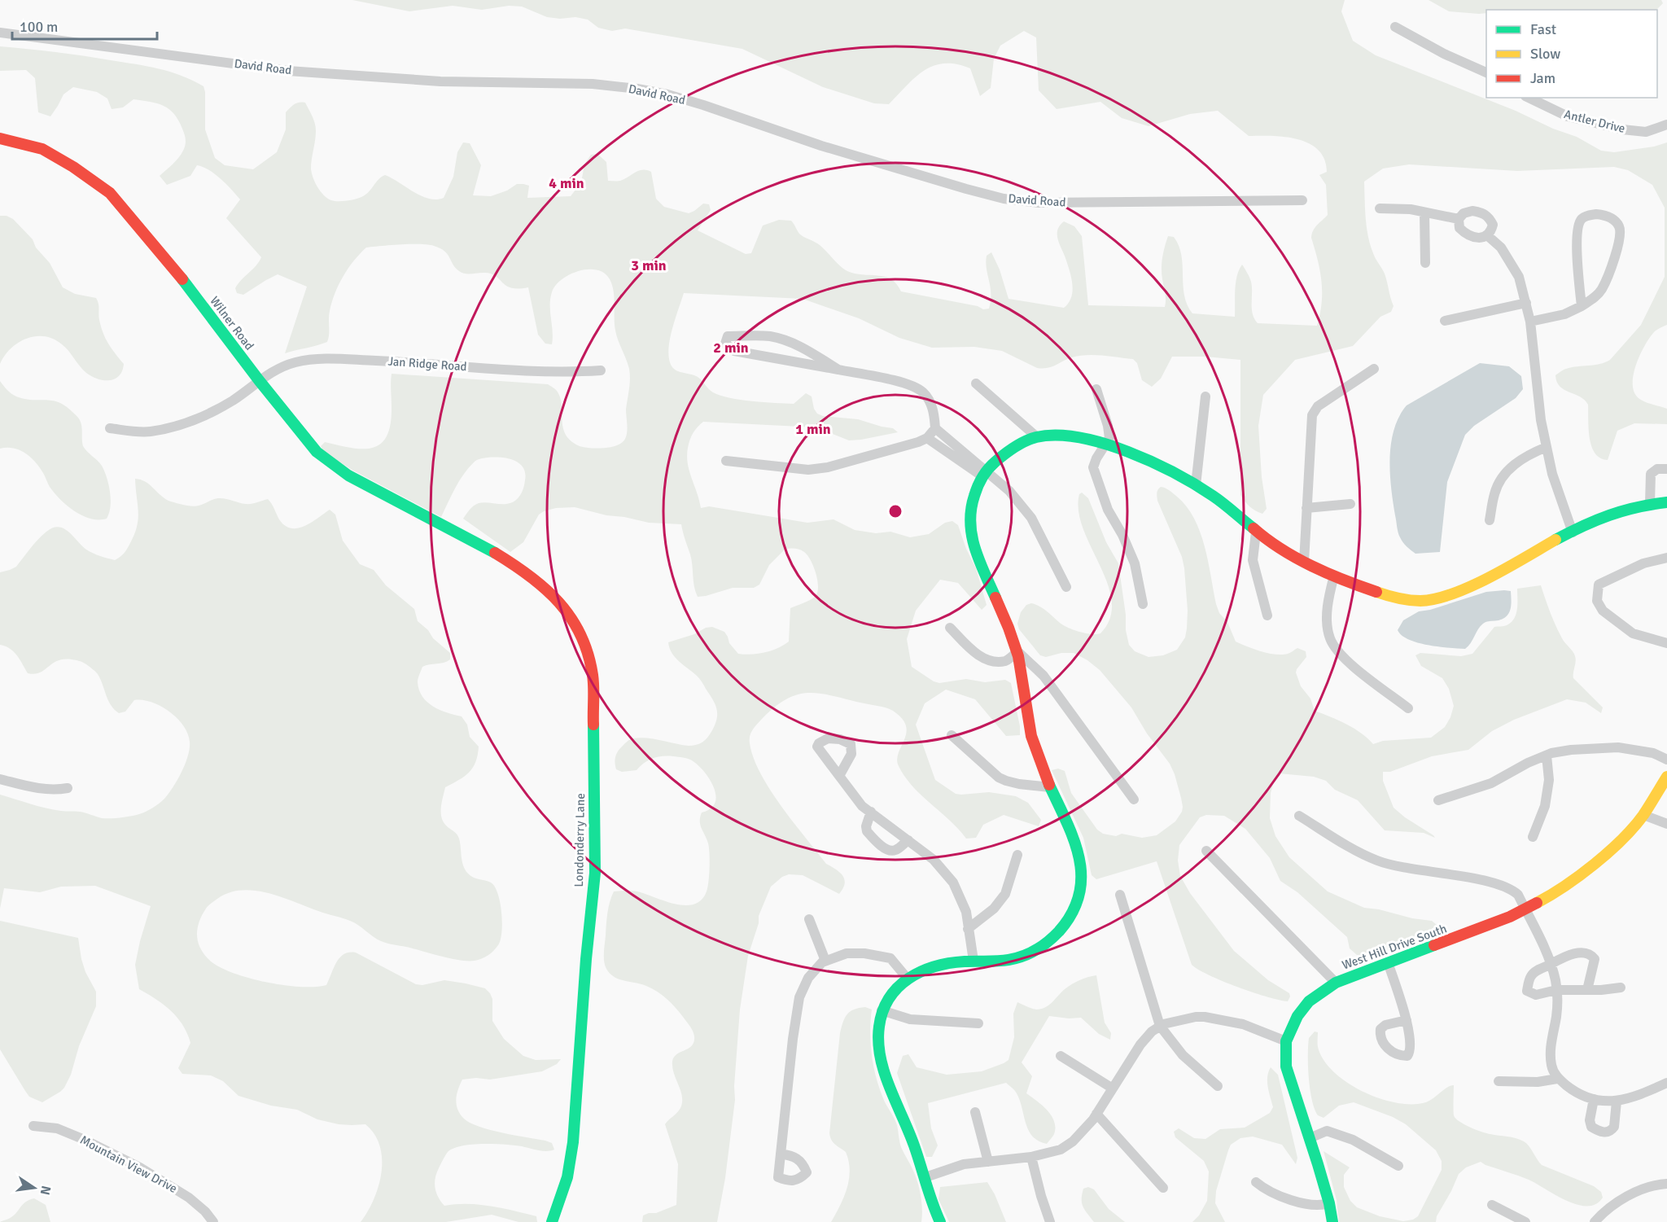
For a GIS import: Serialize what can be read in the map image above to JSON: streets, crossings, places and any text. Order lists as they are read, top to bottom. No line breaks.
{"streets":{"street":["David Road","Antler Drive","Wilner Road","Jan Ridge Road","Londonderry Lane","West Hill Drive South","Mountain View Drive"]},"crossings":[["Wilner Road","Jan Ridge Road"],["Wilner Road","Londonderry Lane"]],"legend":["Fast","Slow","Jam"],"scale_bar":"100 m","north":"right","rings":["4 min","3 min","2 min","1 min"]}
